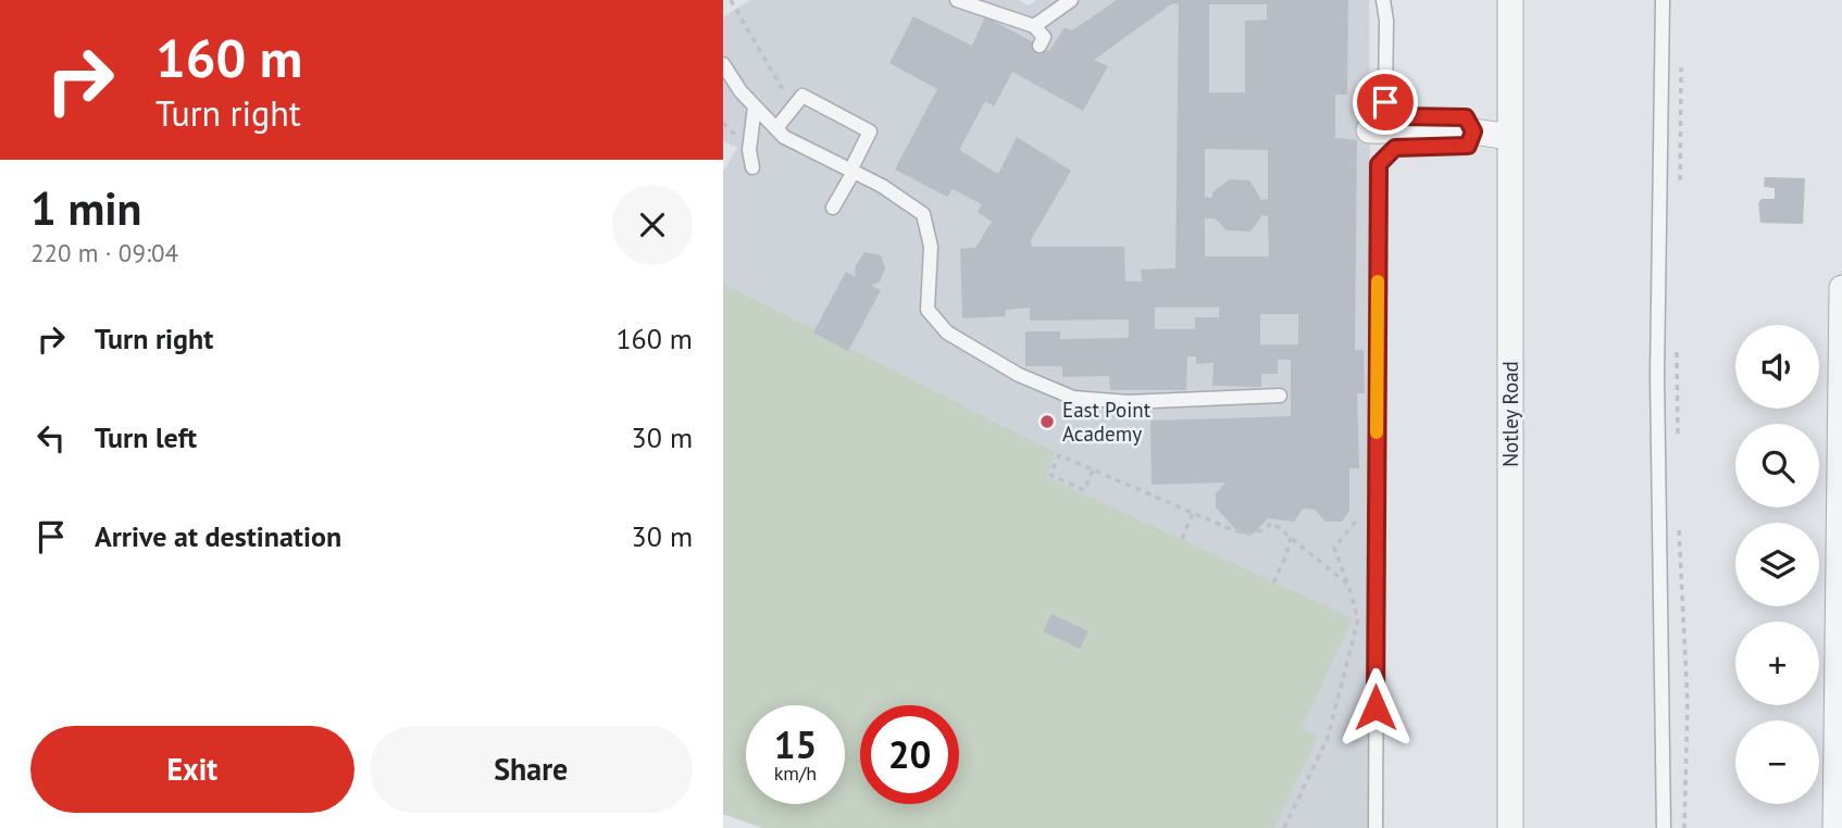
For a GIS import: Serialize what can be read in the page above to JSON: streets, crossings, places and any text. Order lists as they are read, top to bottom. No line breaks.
{"streets":{"street":["Notley Road"]},"places":["East Point Academy"],"page":{"turn":["160 m","Turn right"],"heading":["1 min","220 m · 09:04"],"list":[{"name":"Turn right","value":"160 m"},{"name":"Turn left","value":"30 m"},{"name":"Arrive at destination","value":"30 m"}],"map_buttons":["+","−"],"speed":"15 km/h","limit":"20","buttons":["Exit","Share"]}}
